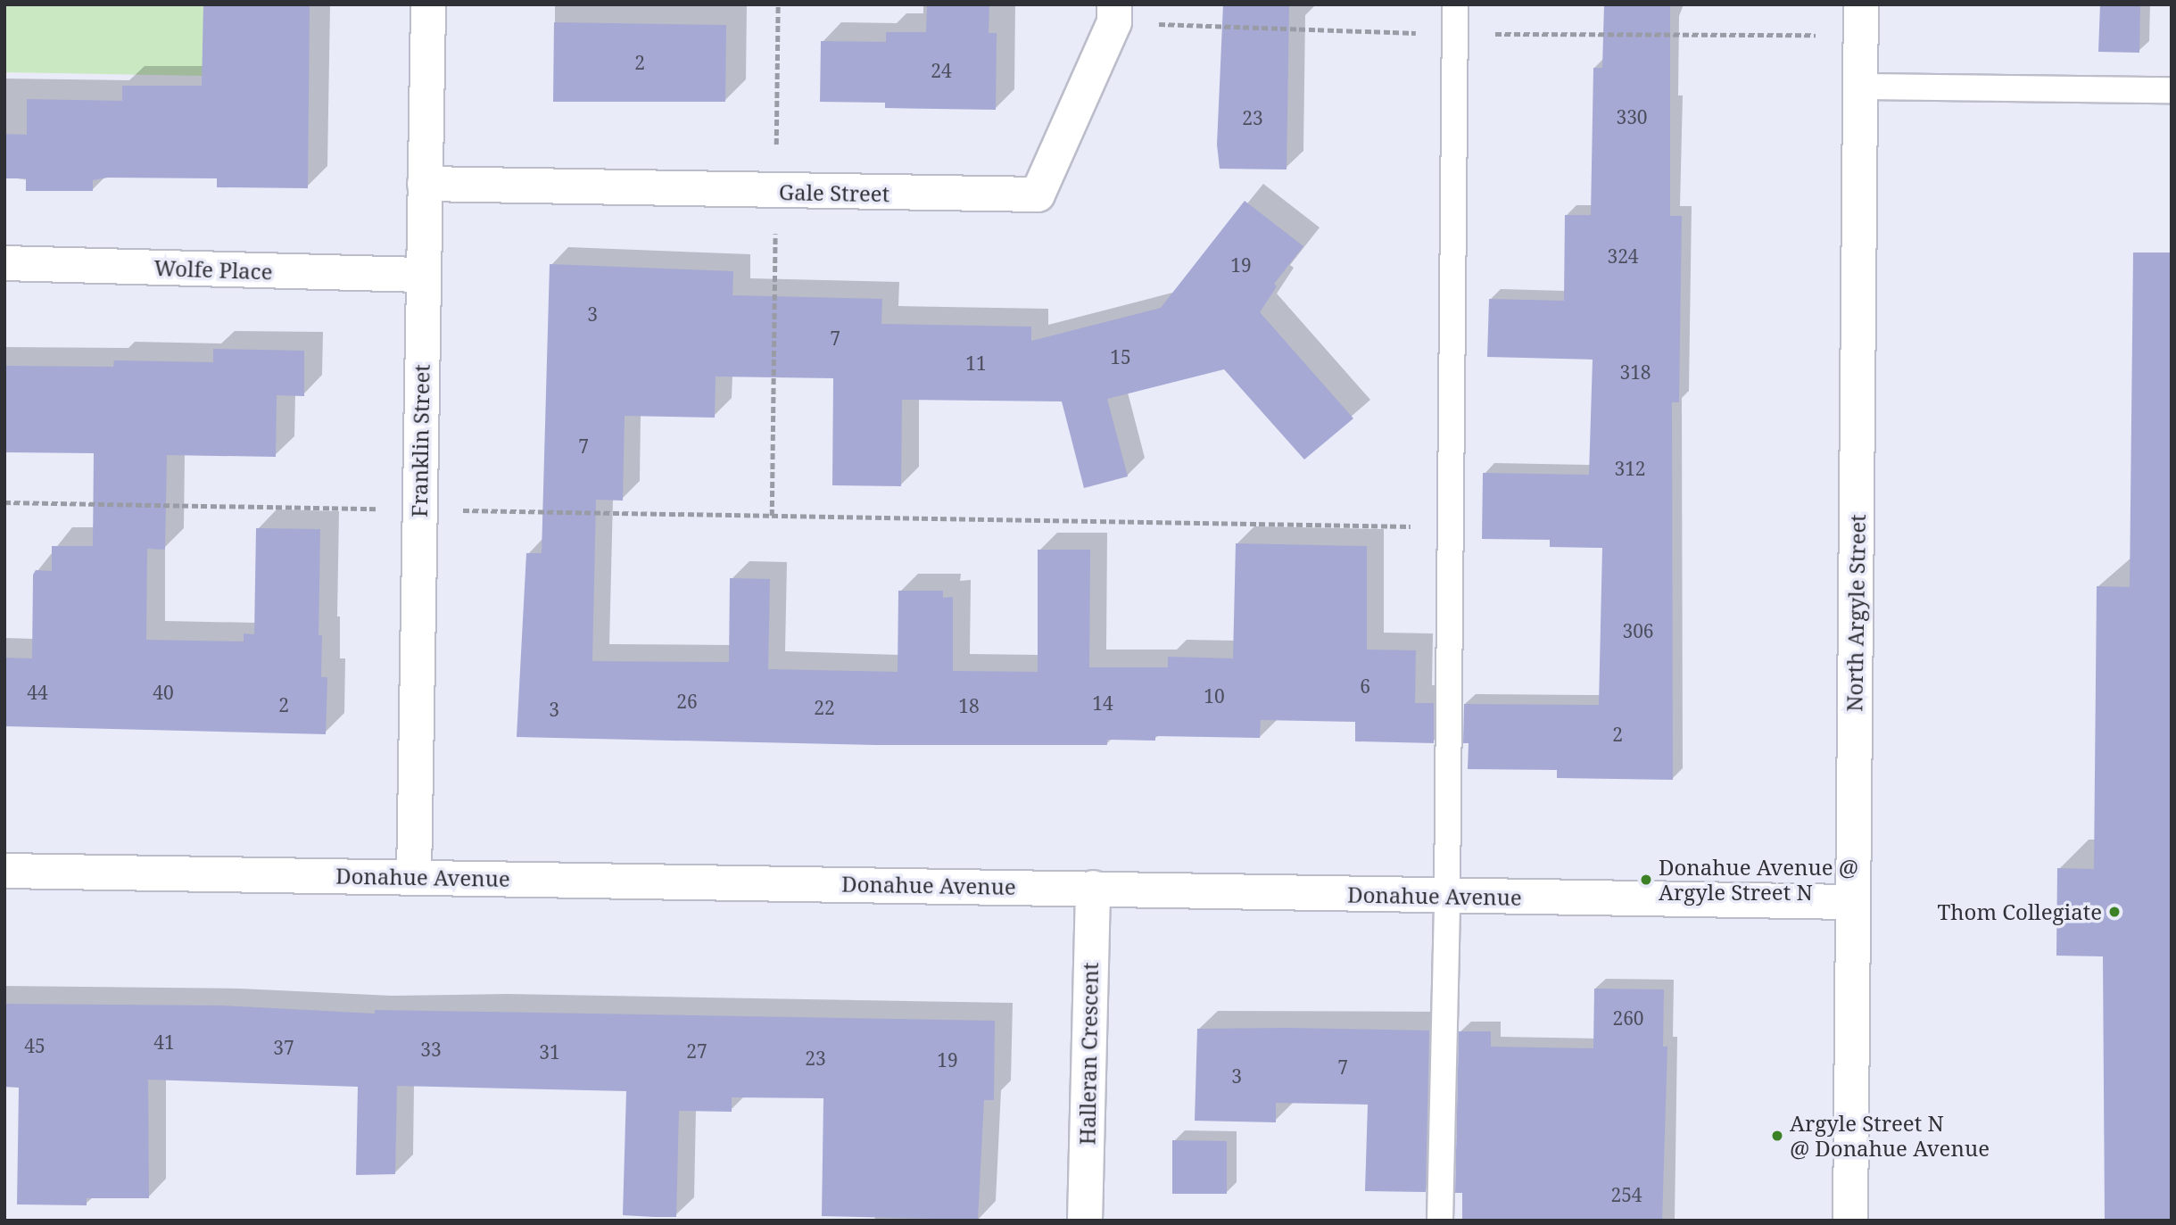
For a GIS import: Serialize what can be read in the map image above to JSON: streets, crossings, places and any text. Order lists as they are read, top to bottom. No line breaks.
{"streets":{"street":["Gale Street","Wolfe Place","Franklin Street","North Argyle Street","Donahue Avenue","Halleran Crescent"]},"crossings":[["Gale Street","Franklin Street"],["Wolfe Place","Franklin Street"],["Franklin Street","Donahue Avenue"],["North Argyle Street","Donahue Avenue"],["Donahue Avenue","Halleran Crescent"]],"places":["Donahue Avenue @ Argyle Street N","Thom Collegiate","Argyle Street N @ Donahue Avenue"],"house_numbers":["2","24","330","23","324","19","3","7","15","11","318","7","312","306","6","44","40","10","26","14","2","18","22","3","2","260","41","45","37","33","27","31","23","19","7","3","254"]}
